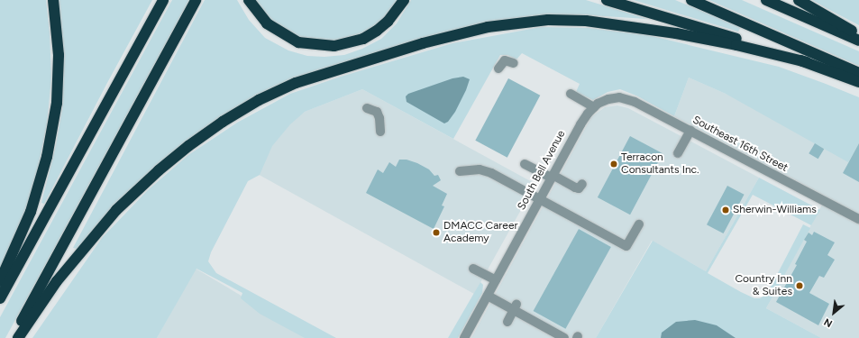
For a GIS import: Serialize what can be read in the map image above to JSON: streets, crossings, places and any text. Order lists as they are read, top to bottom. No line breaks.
{"streets":{"street":["Southeast 16th Street","South Bell Avenue"]},"crossings":[["Southeast 16th Street","South Bell Avenue"]],"places":["Terracon Consultants Inc.","Sherwin-Williams","DMACC Career Academy","Country Inn & Suites"],"north":"bottom left"}
